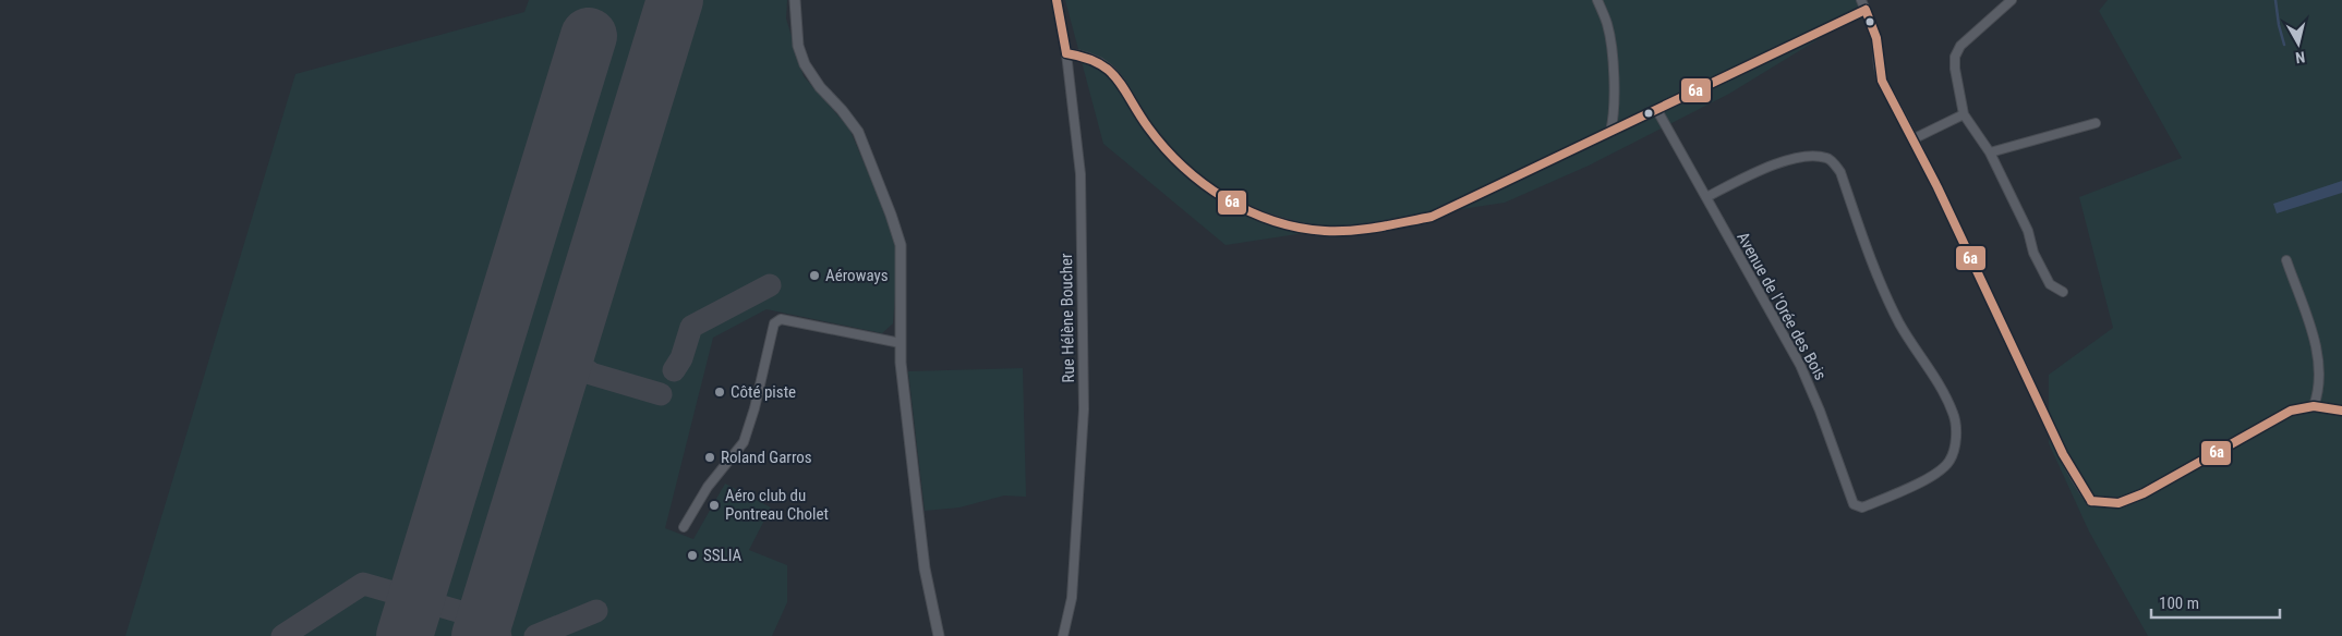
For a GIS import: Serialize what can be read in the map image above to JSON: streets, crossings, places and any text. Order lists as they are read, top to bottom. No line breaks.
{"streets":{"street":["Avenue de l’Orée des Bois","Rue Hélène Boucher"]},"places":["Aéroways","Côté piste","Roland Garros","Aéro club du Pontreau Cholet","SSLIA"],"lines":["transit line 6a"],"scale_bar":"100 m","north":"bottom"}
